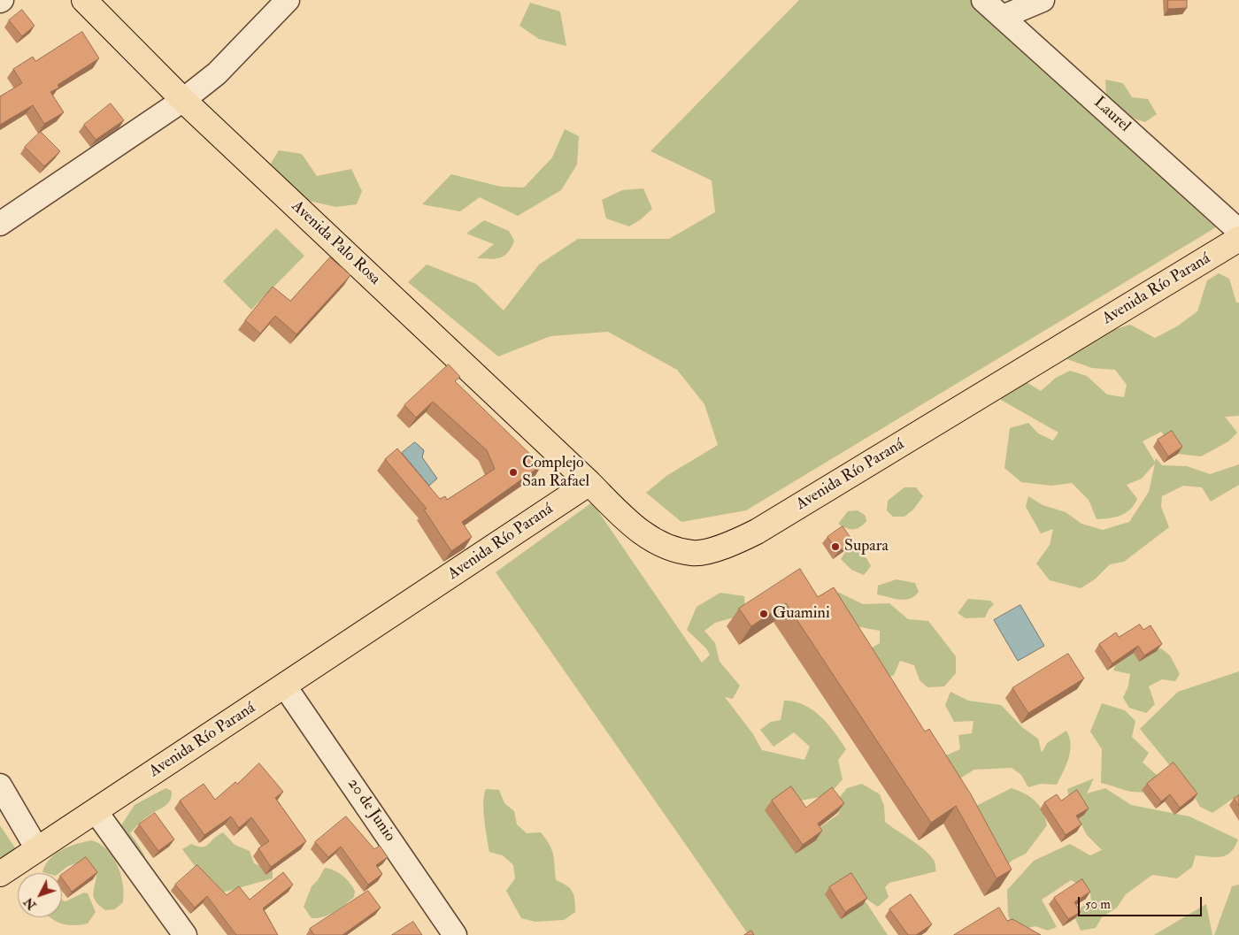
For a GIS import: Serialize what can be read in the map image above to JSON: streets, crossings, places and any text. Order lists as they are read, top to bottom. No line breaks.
{"streets":{"main road":["Avenida Palo Rosa","Avenida Río Paraná"],"street":["Laurel","20 de Junio"]},"crossings":[["Avenida Palo Rosa","Avenida Río Paraná"],["Avenida Río Paraná","20 de Junio"]],"places":["Complejo San Rafael","Supara","Guamini"],"scale_bar":"50 m","north":"bottom left"}
